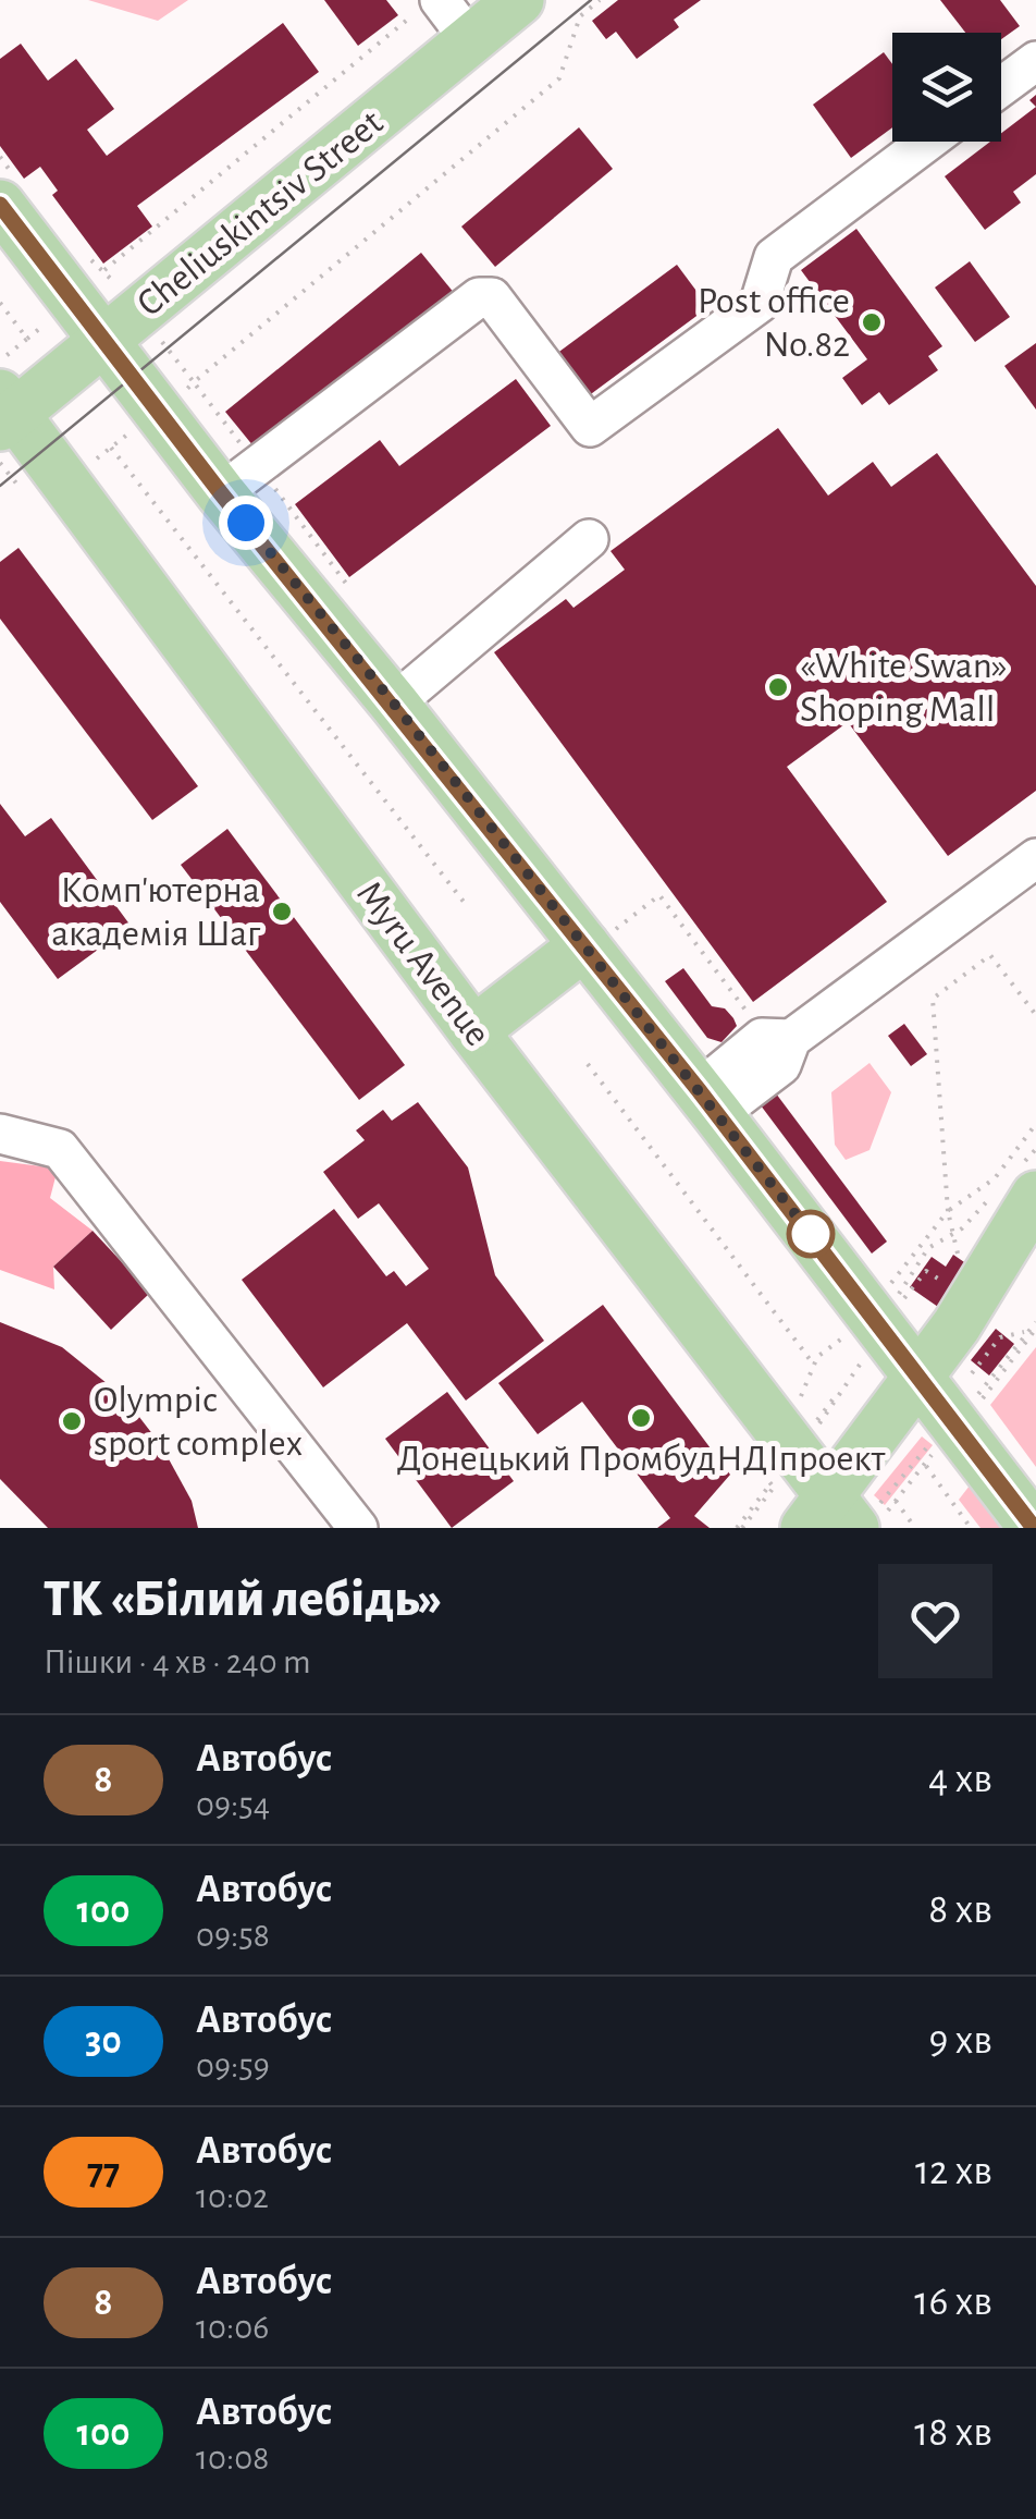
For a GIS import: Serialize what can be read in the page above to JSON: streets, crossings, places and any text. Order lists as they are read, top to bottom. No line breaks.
{"streets":{"main road":["Cheliuskintsiv Street","Myru Avenue"]},"crossings":[["Cheliuskintsiv Street","Myru Avenue"]],"places":["Post office No.82","«White Swan» Shoping Mall","Комп'ютерна академія Шаг","Донецький ПромбудНДІпроект","Olympic sport complex"],"lines":["bus line 8"],"page":{"heading":["ТК «Білий лебідь»","Пішки · 4 хв · 240 m"],"list":[{"mark":"8","name":"Автобус","note":"09:54","value":"4 хв"},{"mark":"100","name":"Автобус","note":"09:58","value":"8 хв"},{"mark":"30","name":"Автобус","note":"09:59","value":"9 хв"},{"mark":"77","name":"Автобус","note":"10:02","value":"12 хв"},{"mark":"8","name":"Автобус","note":"10:06","value":"16 хв"},{"mark":"100","name":"Автобус","note":"10:08","value":"18 хв"}]}}
